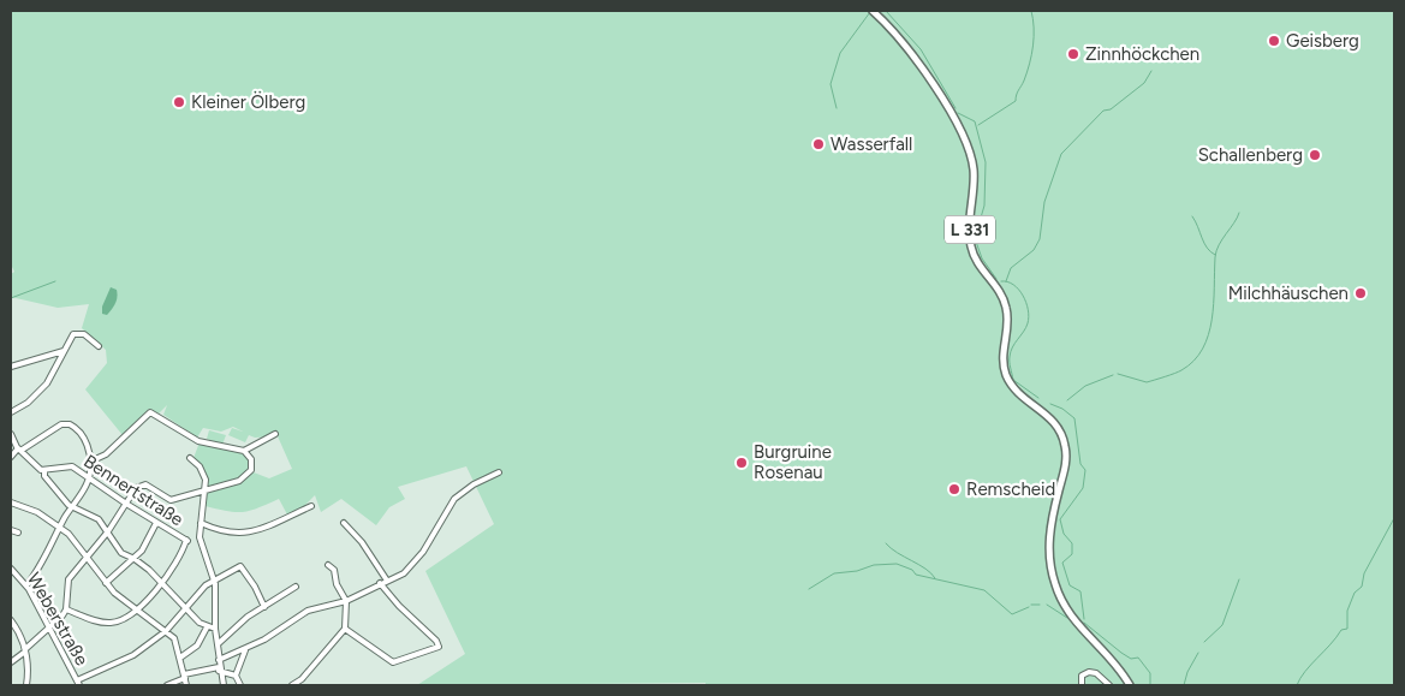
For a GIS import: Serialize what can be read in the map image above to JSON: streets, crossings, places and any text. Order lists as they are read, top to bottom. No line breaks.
{"streets":{"main road":["L 331"],"street":["Bennertstraße","Weberstraße"]},"places":["Geisberg","Zinnhöckchen","Kleiner Ölberg","Wasserfall","Schallenberg","Milchhäuschen","Burgruine Rosenau","Remscheid"]}
